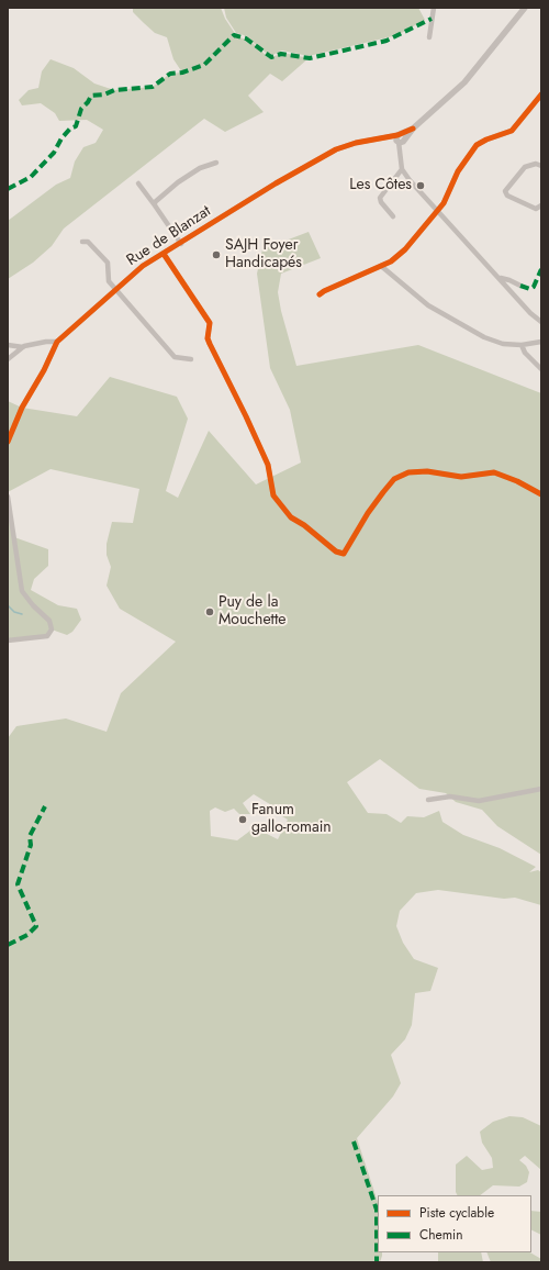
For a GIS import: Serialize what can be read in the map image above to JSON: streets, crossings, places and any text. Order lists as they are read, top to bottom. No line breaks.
{"streets":{"street":["Rue de Blanzat"]},"places":["Les Côtes","SAJH Foyer Handicapés","Puy de la Mouchette","Fanum gallo-romain"],"legend":["Piste cyclable","Chemin"]}
